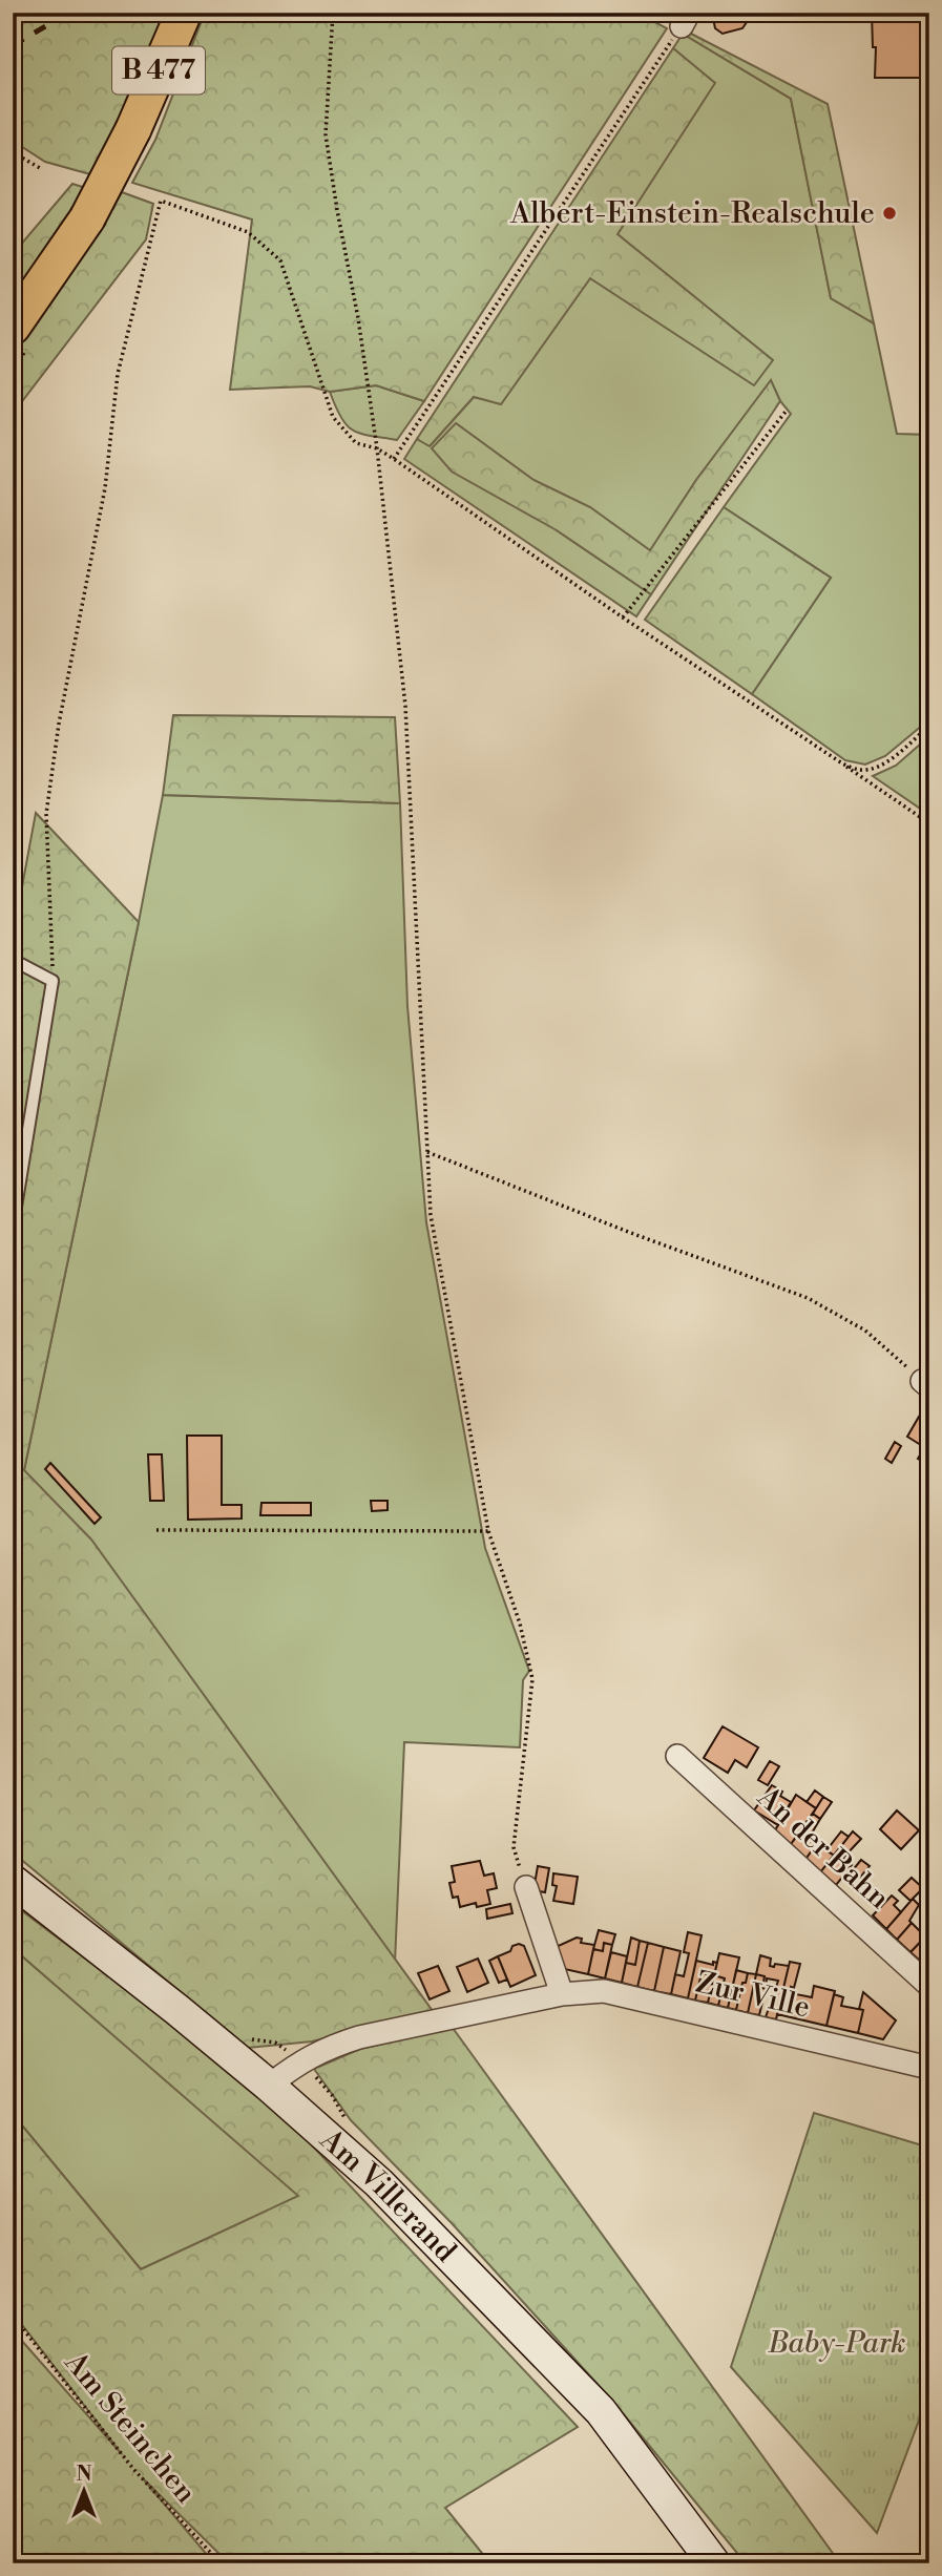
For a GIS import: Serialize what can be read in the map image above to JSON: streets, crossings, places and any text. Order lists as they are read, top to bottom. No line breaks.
{"streets":{"main road":["B 477","Am Villerand"],"street":["An der Bahn","Zur Ville"],"path":["Am Steinchen"]},"crossings":[["Zur Ville","Am Villerand"]],"parks":["Baby-Park"],"places":["Albert-Einstein-Realschule"],"north":"top"}
